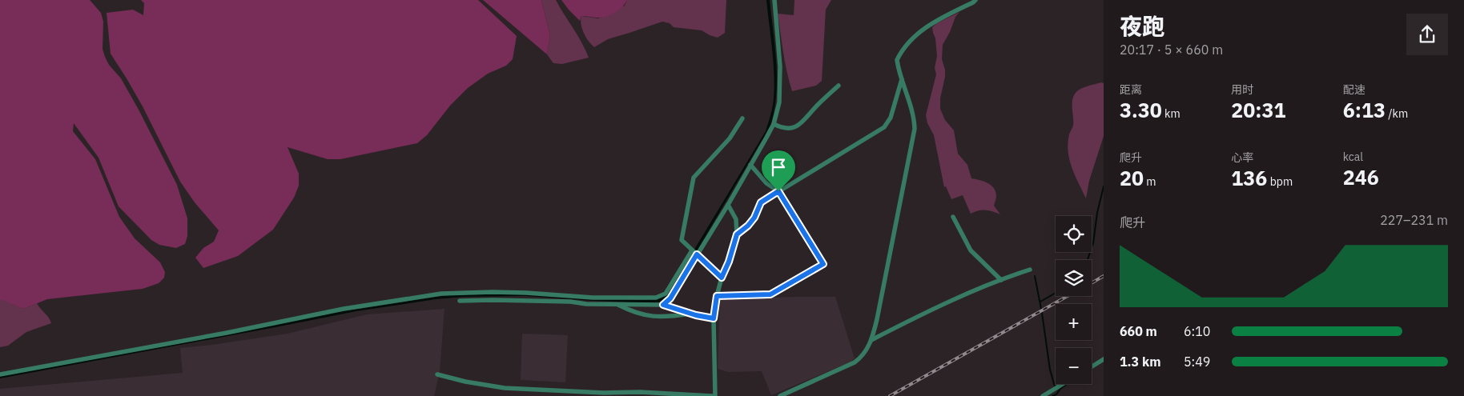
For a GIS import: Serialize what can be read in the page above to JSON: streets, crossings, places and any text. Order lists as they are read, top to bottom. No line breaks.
{"page":{"heading":["夜跑","20:17 · 5 × 660 m"],"stats":[["距离","3.30 km"],["用时","20:31"],["配速","6:13 /km"],["爬升","20 m"],["心率","136 bpm"],["kcal","246"]],"chart":["爬升","227–231 m"],"map_buttons":["+","−"],"list":[{"name":"660 m","note":"6:10"},{"name":"1.3 km","note":"5:49"}]}}
